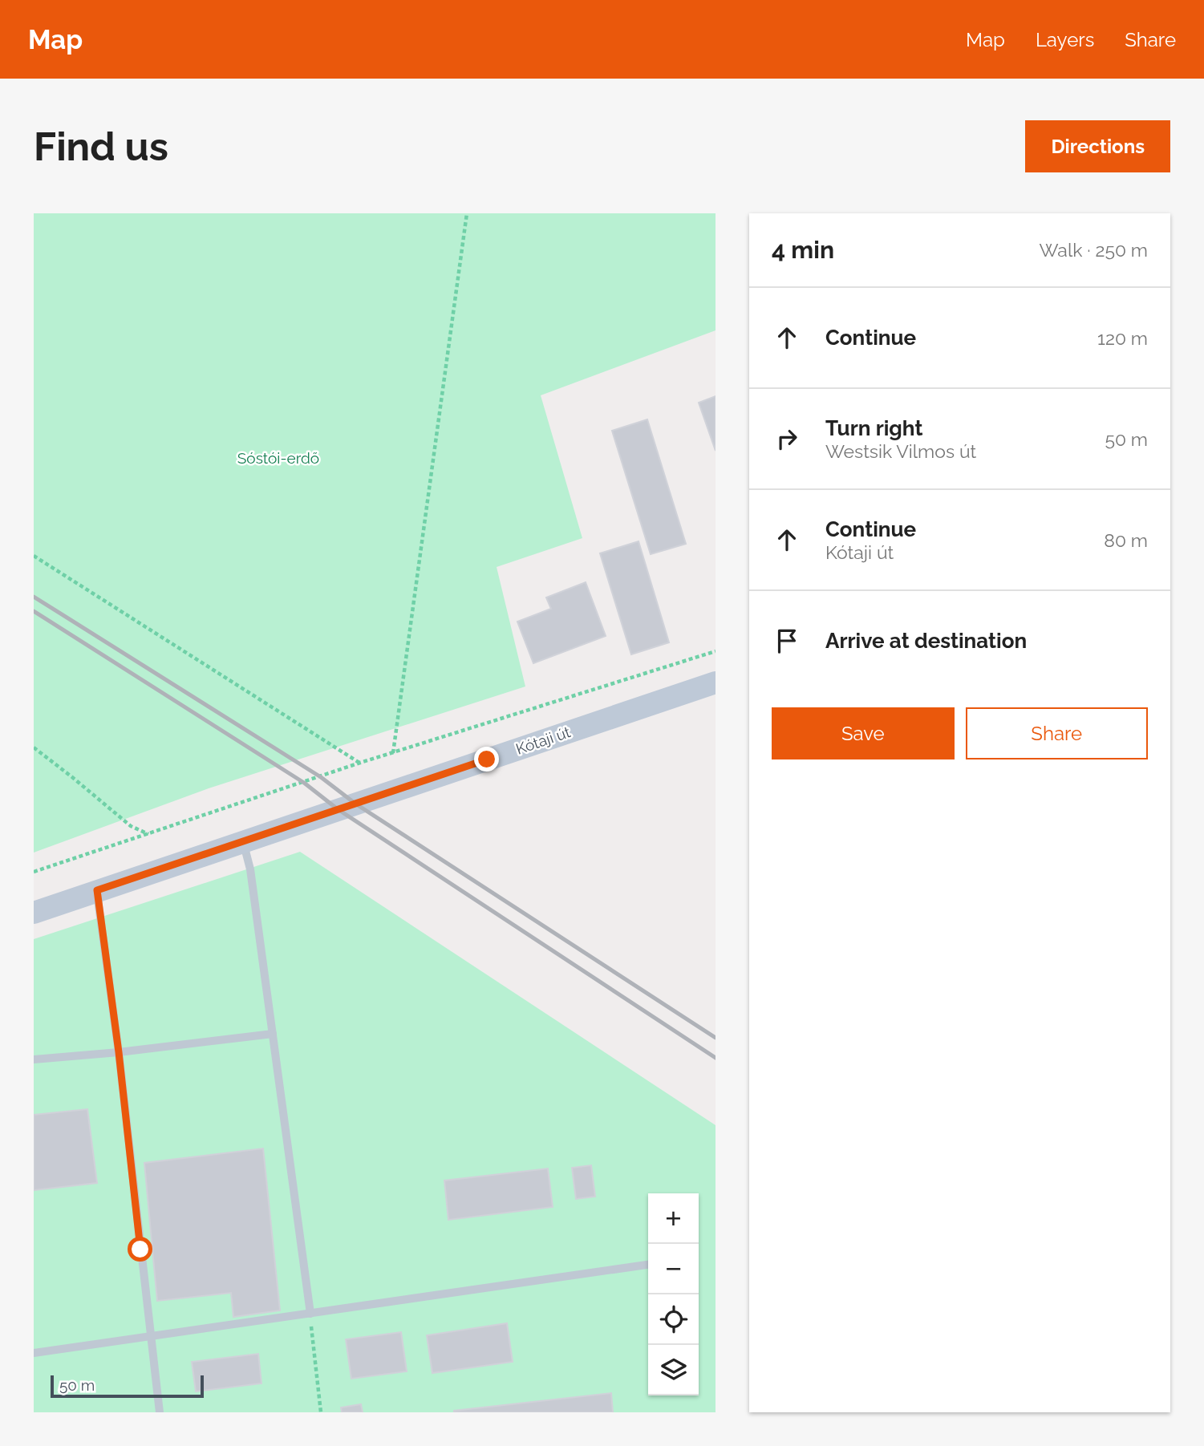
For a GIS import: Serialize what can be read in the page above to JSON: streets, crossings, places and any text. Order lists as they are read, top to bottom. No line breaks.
{"streets":{"main road":["Kótaji út"]},"parks":["Sóstói-erdő"],"scale_bar":"50 m","page":{"header":"Map","nav":["Map","Layers","Share"],"buttons":["Directions",["Save","Share"]],"title":"Find us","heading":["4 min","Walk · 250 m"],"list":[["Continue","120 m"],["Turn right","Westsik Vilmos út","50 m"],["Continue","Kótaji út","80 m"],"Arrive at destination"],"map_buttons":["+","−"],"scale":"50 m"}}
